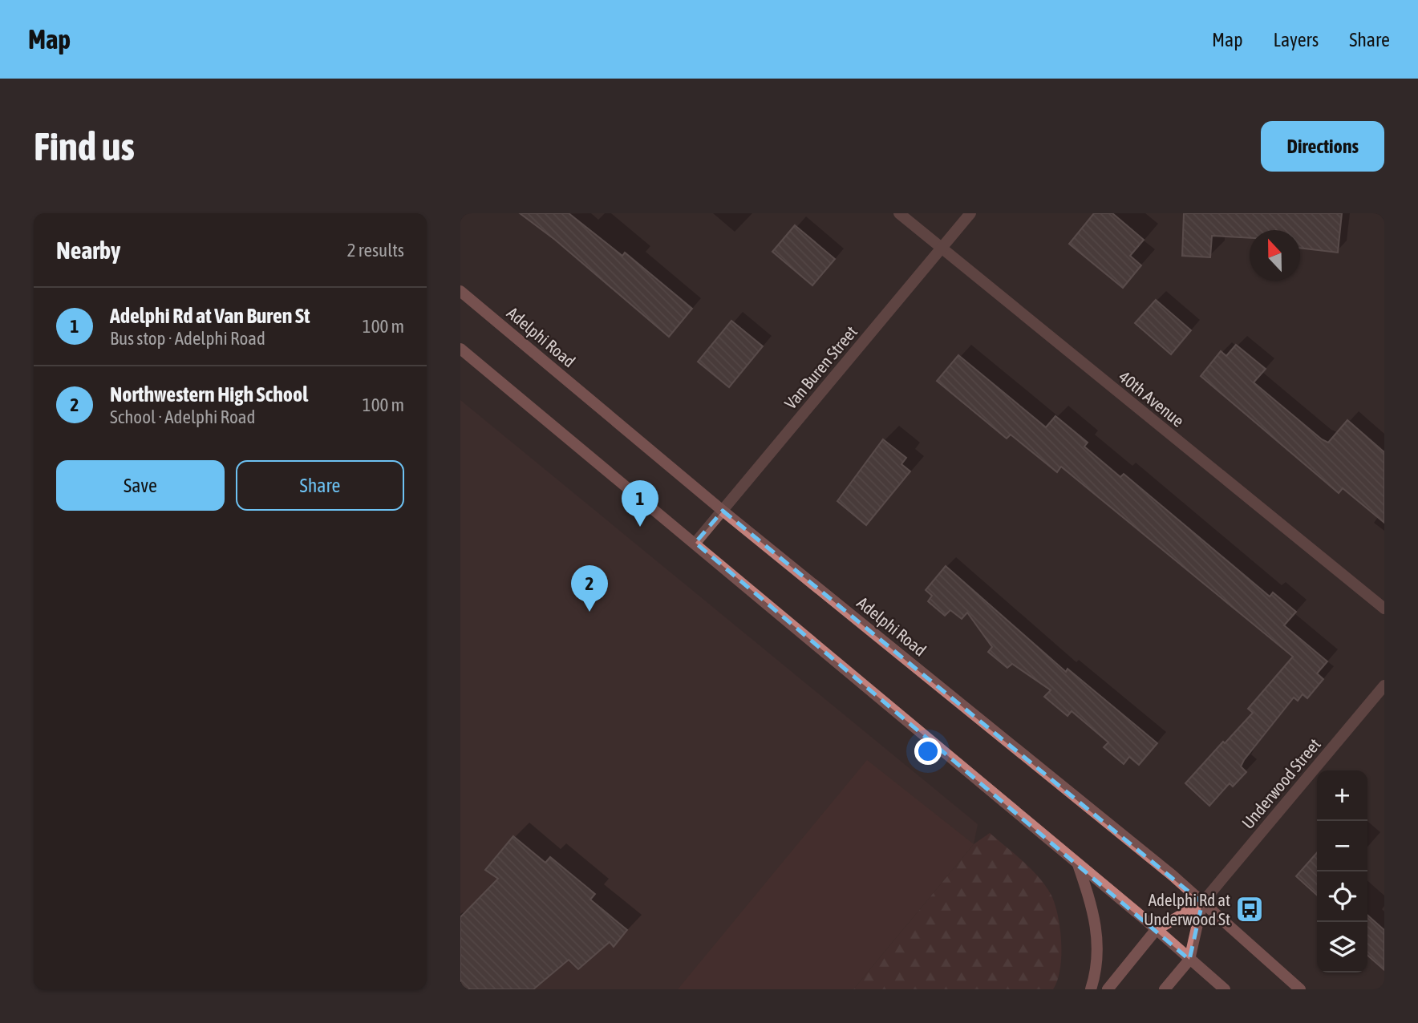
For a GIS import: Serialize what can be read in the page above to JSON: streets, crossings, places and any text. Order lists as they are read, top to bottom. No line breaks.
{"streets":{"main road":["Adelphi Road"],"street":["Van Buren Street","40th Avenue","Underwood Street"]},"crossings":[["Adelphi Road","Van Buren Street"],["Adelphi Road","Underwood Street"],["Van Buren Street","40th Avenue"]],"places":{"bus stop":["Adelphi Rd at Underwood St"]},"north":"top","page":{"header":"Map","nav":["Map","Layers","Share"],"buttons":["Directions",["Save","Share"]],"title":"Find us","heading":["Nearby","2 results"],"list":[{"mark":"1","name":"Adelphi Rd at Van Buren St","note":"Bus stop · Adelphi Road","value":"100 m"},{"mark":"2","name":"Northwestern High School","note":"School · Adelphi Road","value":"100 m"}],"pins":["1","2"],"map_buttons":["+","−"]}}
